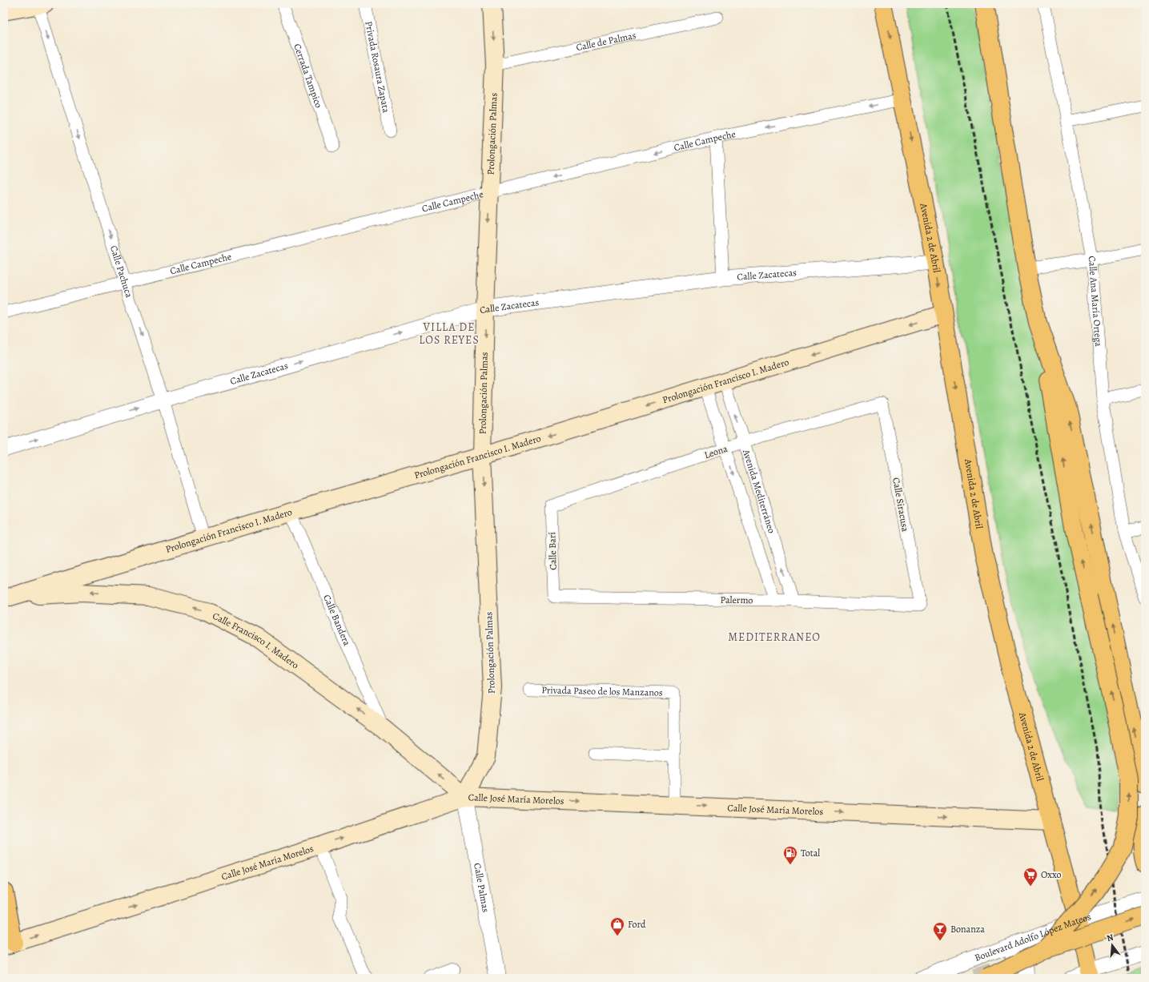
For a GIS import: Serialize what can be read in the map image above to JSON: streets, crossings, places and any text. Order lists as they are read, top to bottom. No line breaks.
{"streets":{"main road":["Prolongación Palmas","Avenida 2 de Abril","Prolongación Francisco I. Madero","Calle Francisco I. Madero","Calle José María Morelos","Boulevard Adolfo López Mateos"],"street":["Calle de Palmas","Privada Rosaura Zapata","Cerrada Tampico","Calle Campeche","Calle Pachuca","Calle Zacatecas","Calle Ana María Ortega","Leona","Avenida Mediterráneo","Calle Siracusa","Calle Barí","Palermo","Calle Bandera","Privada Paseo de los Manzanos","Calle Palmas"]},"crossings":[["Calle de Palmas","Prolongación Palmas"],["Prolongación Palmas","Calle Campeche"],["Prolongación Palmas","Calle Zacatecas"],["Prolongación Palmas","Prolongación Francisco I. Madero"],["Prolongación Palmas","Calle Francisco I. Madero"],["Prolongación Palmas","Calle José María Morelos"],["Prolongación Palmas","Calle Palmas"],["Calle Campeche","Avenida 2 de Abril"],["Calle Campeche","Calle Pachuca"],["Avenida 2 de Abril","Calle Zacatecas"],["Avenida 2 de Abril","Prolongación Francisco I. Madero"],["Avenida 2 de Abril","Calle José María Morelos"],["Avenida 2 de Abril","Boulevard Adolfo López Mateos"],["Calle Pachuca","Calle Zacatecas"],["Calle Pachuca","Prolongación Francisco I. Madero"],["Prolongación Francisco I. Madero","Avenida Mediterráneo"],["Prolongación Francisco I. Madero","Calle Bandera"],["Prolongación Francisco I. Madero","Calle Francisco I. Madero"],["Leona","Avenida Mediterráneo"],["Leona","Calle Siracusa"],["Leona","Calle Barí"],["Avenida Mediterráneo","Palermo"],["Calle Siracusa","Palermo"],["Calle Barí","Palermo"],["Calle Bandera","Calle Francisco I. Madero"],["Calle Francisco I. Madero","Calle José María Morelos"],["Calle Francisco I. Madero","Calle Palmas"],["Calle José María Morelos","Calle Palmas"]],"one_way":["Prolongación Palmas","Calle Campeche","Calle Pachuca","Calle Zacatecas","Prolongación Francisco I. Madero","Calle Francisco I. Madero","Calle José María Morelos"],"districts":["VILLA DE LOS REYES","MEDITERRANEO"],"places":{"fuel station":["Total"],"supermarket":["Oxxo"],"shop":["Ford"],"bar":["Bonanza"]},"north":"top"}
